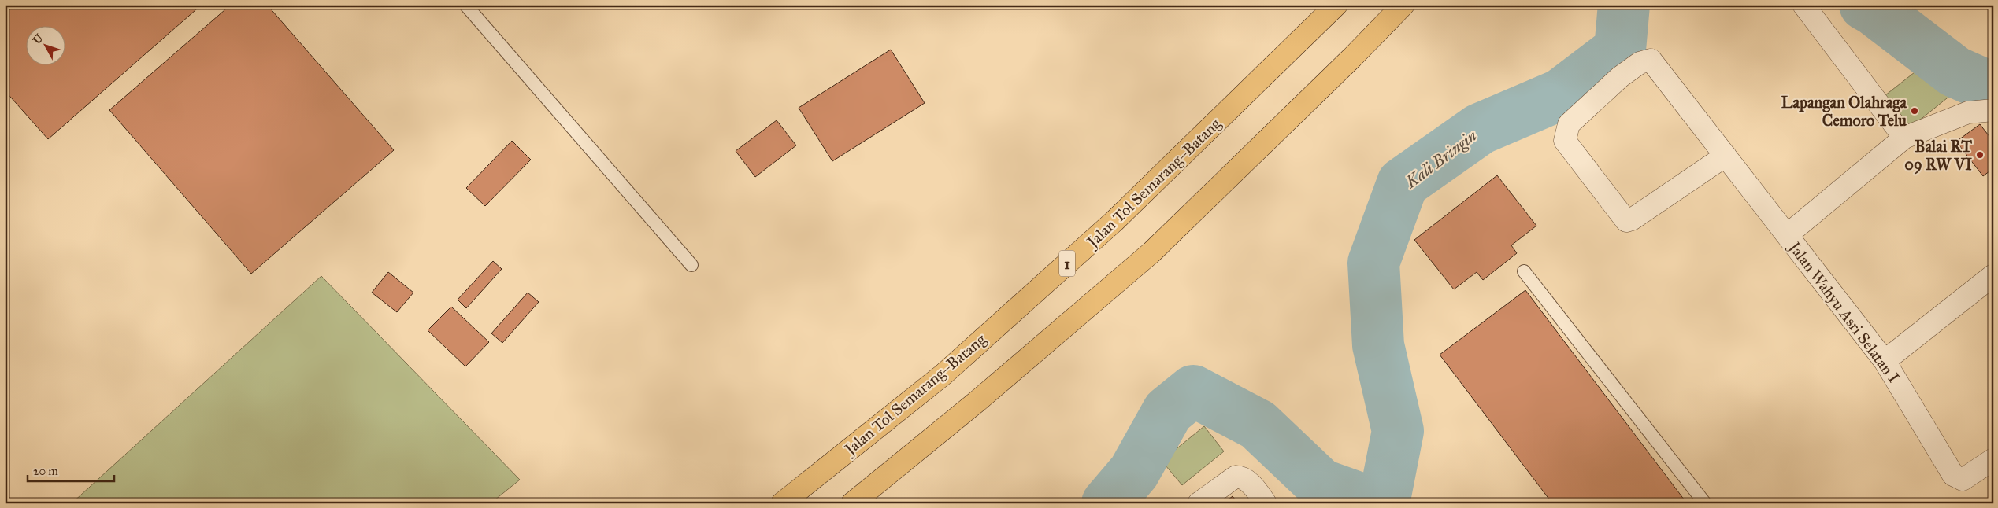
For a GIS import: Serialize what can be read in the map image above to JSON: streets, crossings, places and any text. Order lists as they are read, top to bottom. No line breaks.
{"streets":{"highway":["Jalan Tol Semarang–Batang","1"],"street":["Jalan Wahyu Asri Selatan I"]},"water":["Kali Bringin"],"places":["Lapangan Olahraga Cemoro Telu","Balai RT 09 RW VI"],"scale_bar":"20 m","north":"top left"}
